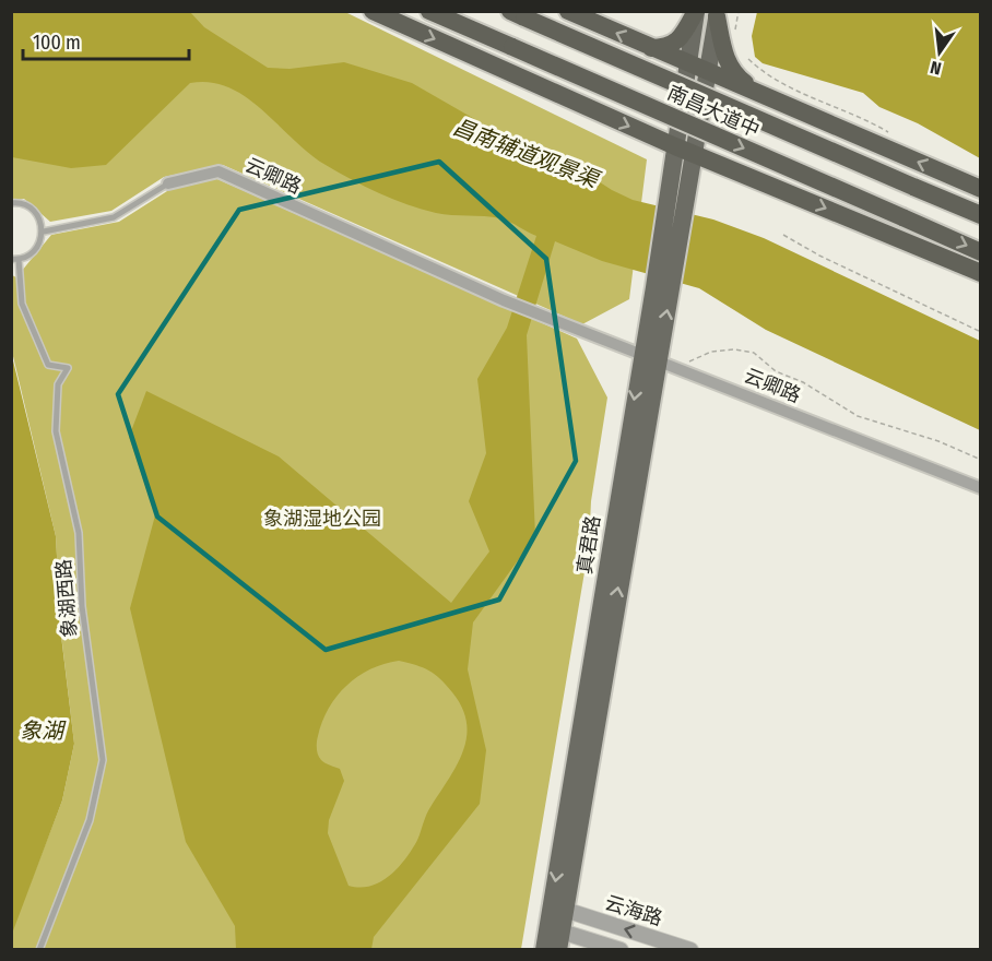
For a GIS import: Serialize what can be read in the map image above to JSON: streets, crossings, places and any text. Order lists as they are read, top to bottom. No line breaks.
{"streets":{"highway":["南昌大道中"],"main road":["真君路"],"street":["云卿路","云海路"],"lane":["象湖西路"]},"crossings":[["云卿路","真君路"],["真君路","云海路"]],"water":["昌南辅道观景渠","象湖"],"parks":["象湖湿地公园"],"scale_bar":"100 m","north":"bottom"}
